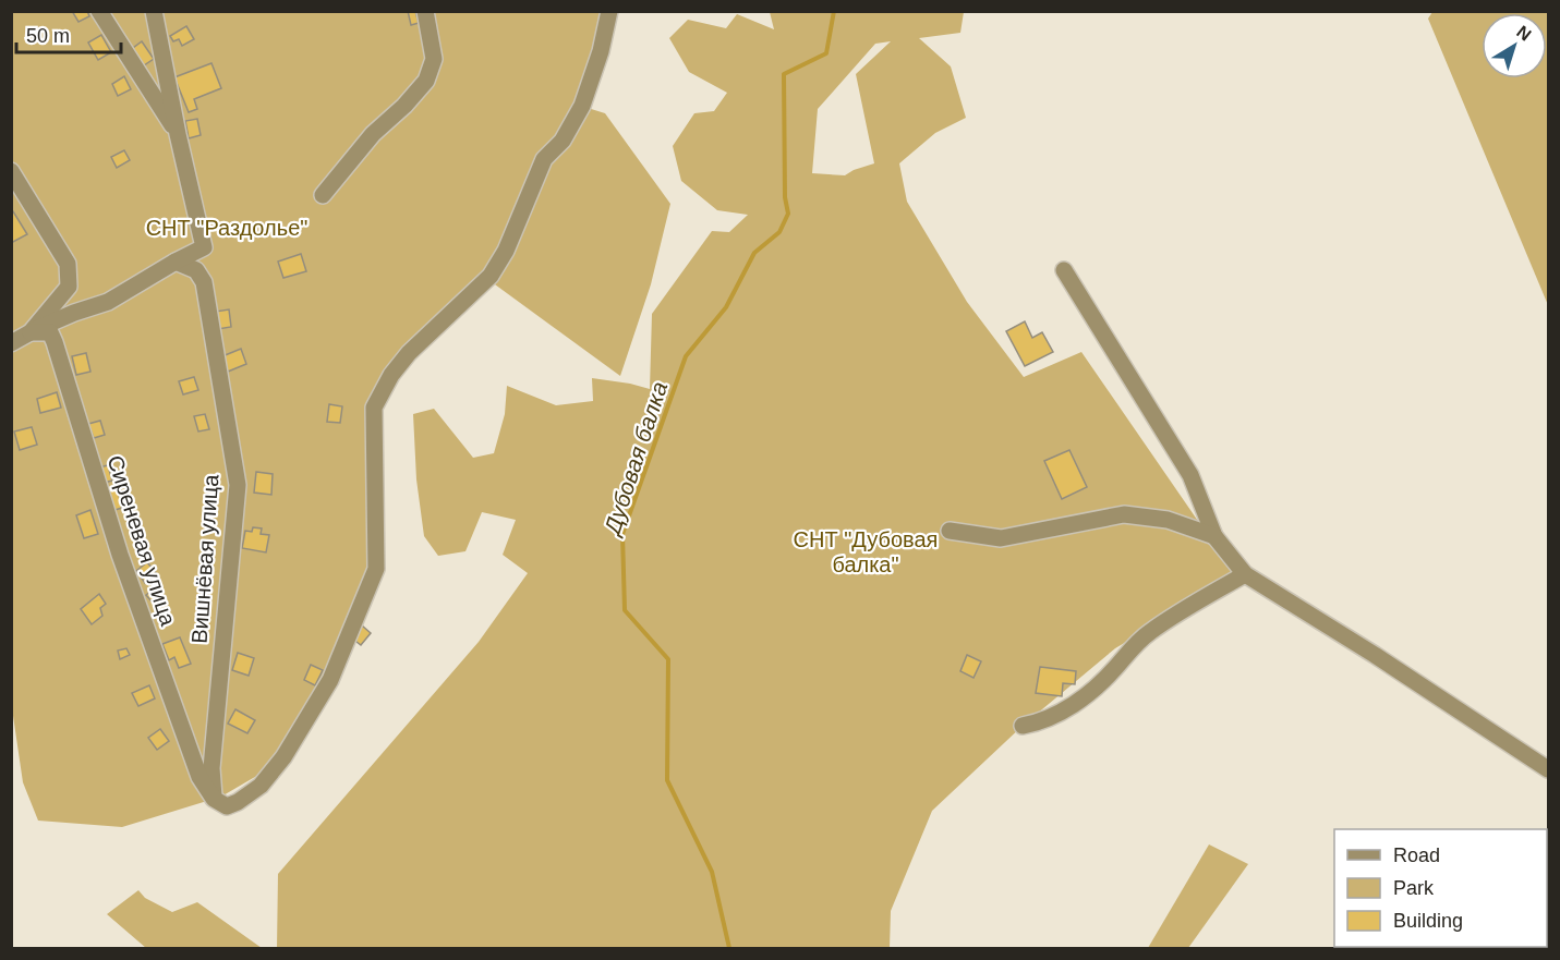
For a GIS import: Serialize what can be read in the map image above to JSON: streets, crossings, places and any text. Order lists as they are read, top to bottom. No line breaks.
{"streets":{"street":["Сиреневая улица","Вишнёвая улица"]},"crossings":[["Сиреневая улица","Вишнёвая улица"]],"water":["Дубовая балка"],"parks":["СНТ \"Раздолье\"","СНТ \"Дубовая балка\""],"legend":["Road","Park","Building"],"scale_bar":"50 m","north":"top right"}
